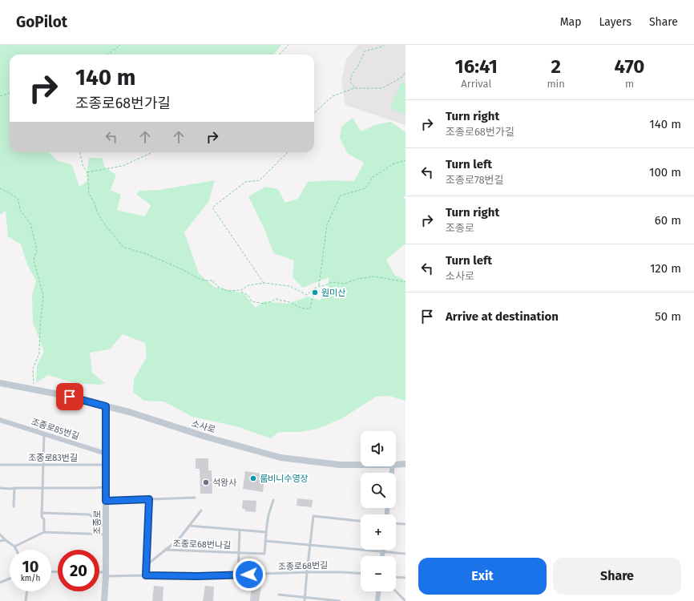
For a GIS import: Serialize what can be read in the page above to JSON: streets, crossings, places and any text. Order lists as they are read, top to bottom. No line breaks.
{"streets":{"street":["소사로","조종로85번길","조종로"],"lane":["조종로83번길","조종로68번나길","조종로68번길"]},"crossings":[["소사로","조종로"],["조종로85번길","조종로"],["조종로83번길","조종로"],["조종로","조종로68번길"],["조종로68번나길","조종로68번길"]],"places":["원미산","룸비니수영장","석왕사"],"page":{"header":"GoPilot","nav":["Map","Layers","Share"],"eta":["16:41","Arrival","2","min","470","m"],"turn":["140 m","조종로68번가길"],"list":[{"name":"Turn right","note":"조종로68번가길","value":"140 m"},{"name":"Turn left","note":"조종로78번길","value":"100 m"},{"name":"Turn right","note":"조종로","value":"60 m"},{"name":"Turn left","note":"소사로","value":"120 m"},{"name":"Arrive at destination","value":"50 m"}],"map_buttons":["+","−"],"speed":"10 km/h","limit":"20","buttons":["Exit","Share"]}}
